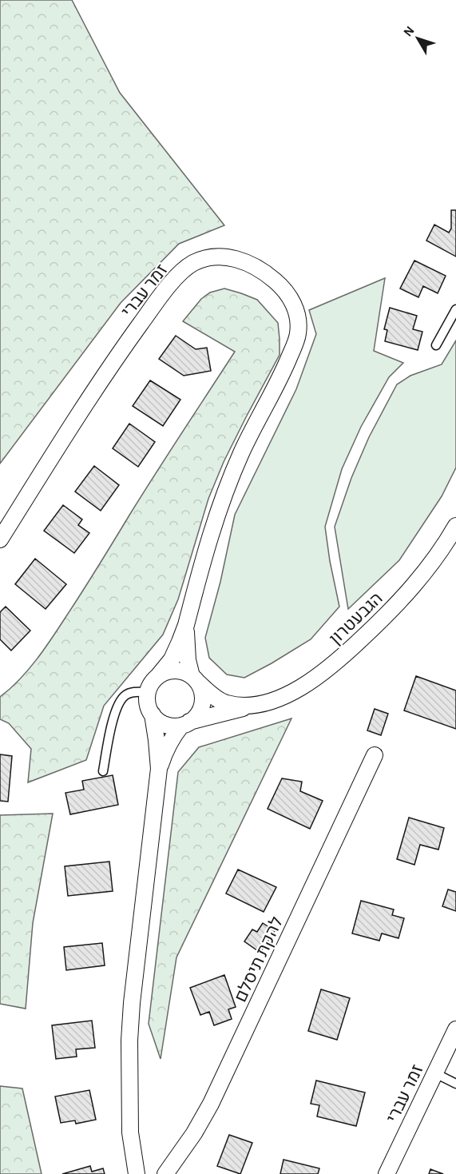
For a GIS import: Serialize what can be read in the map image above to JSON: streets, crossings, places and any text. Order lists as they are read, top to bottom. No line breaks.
{"streets":{"street":["זמר עברי","הגבעטרון","להקת תיסלם"]},"crossings":[["זמר עברי","הגבעטרון"]],"north":"top left"}
